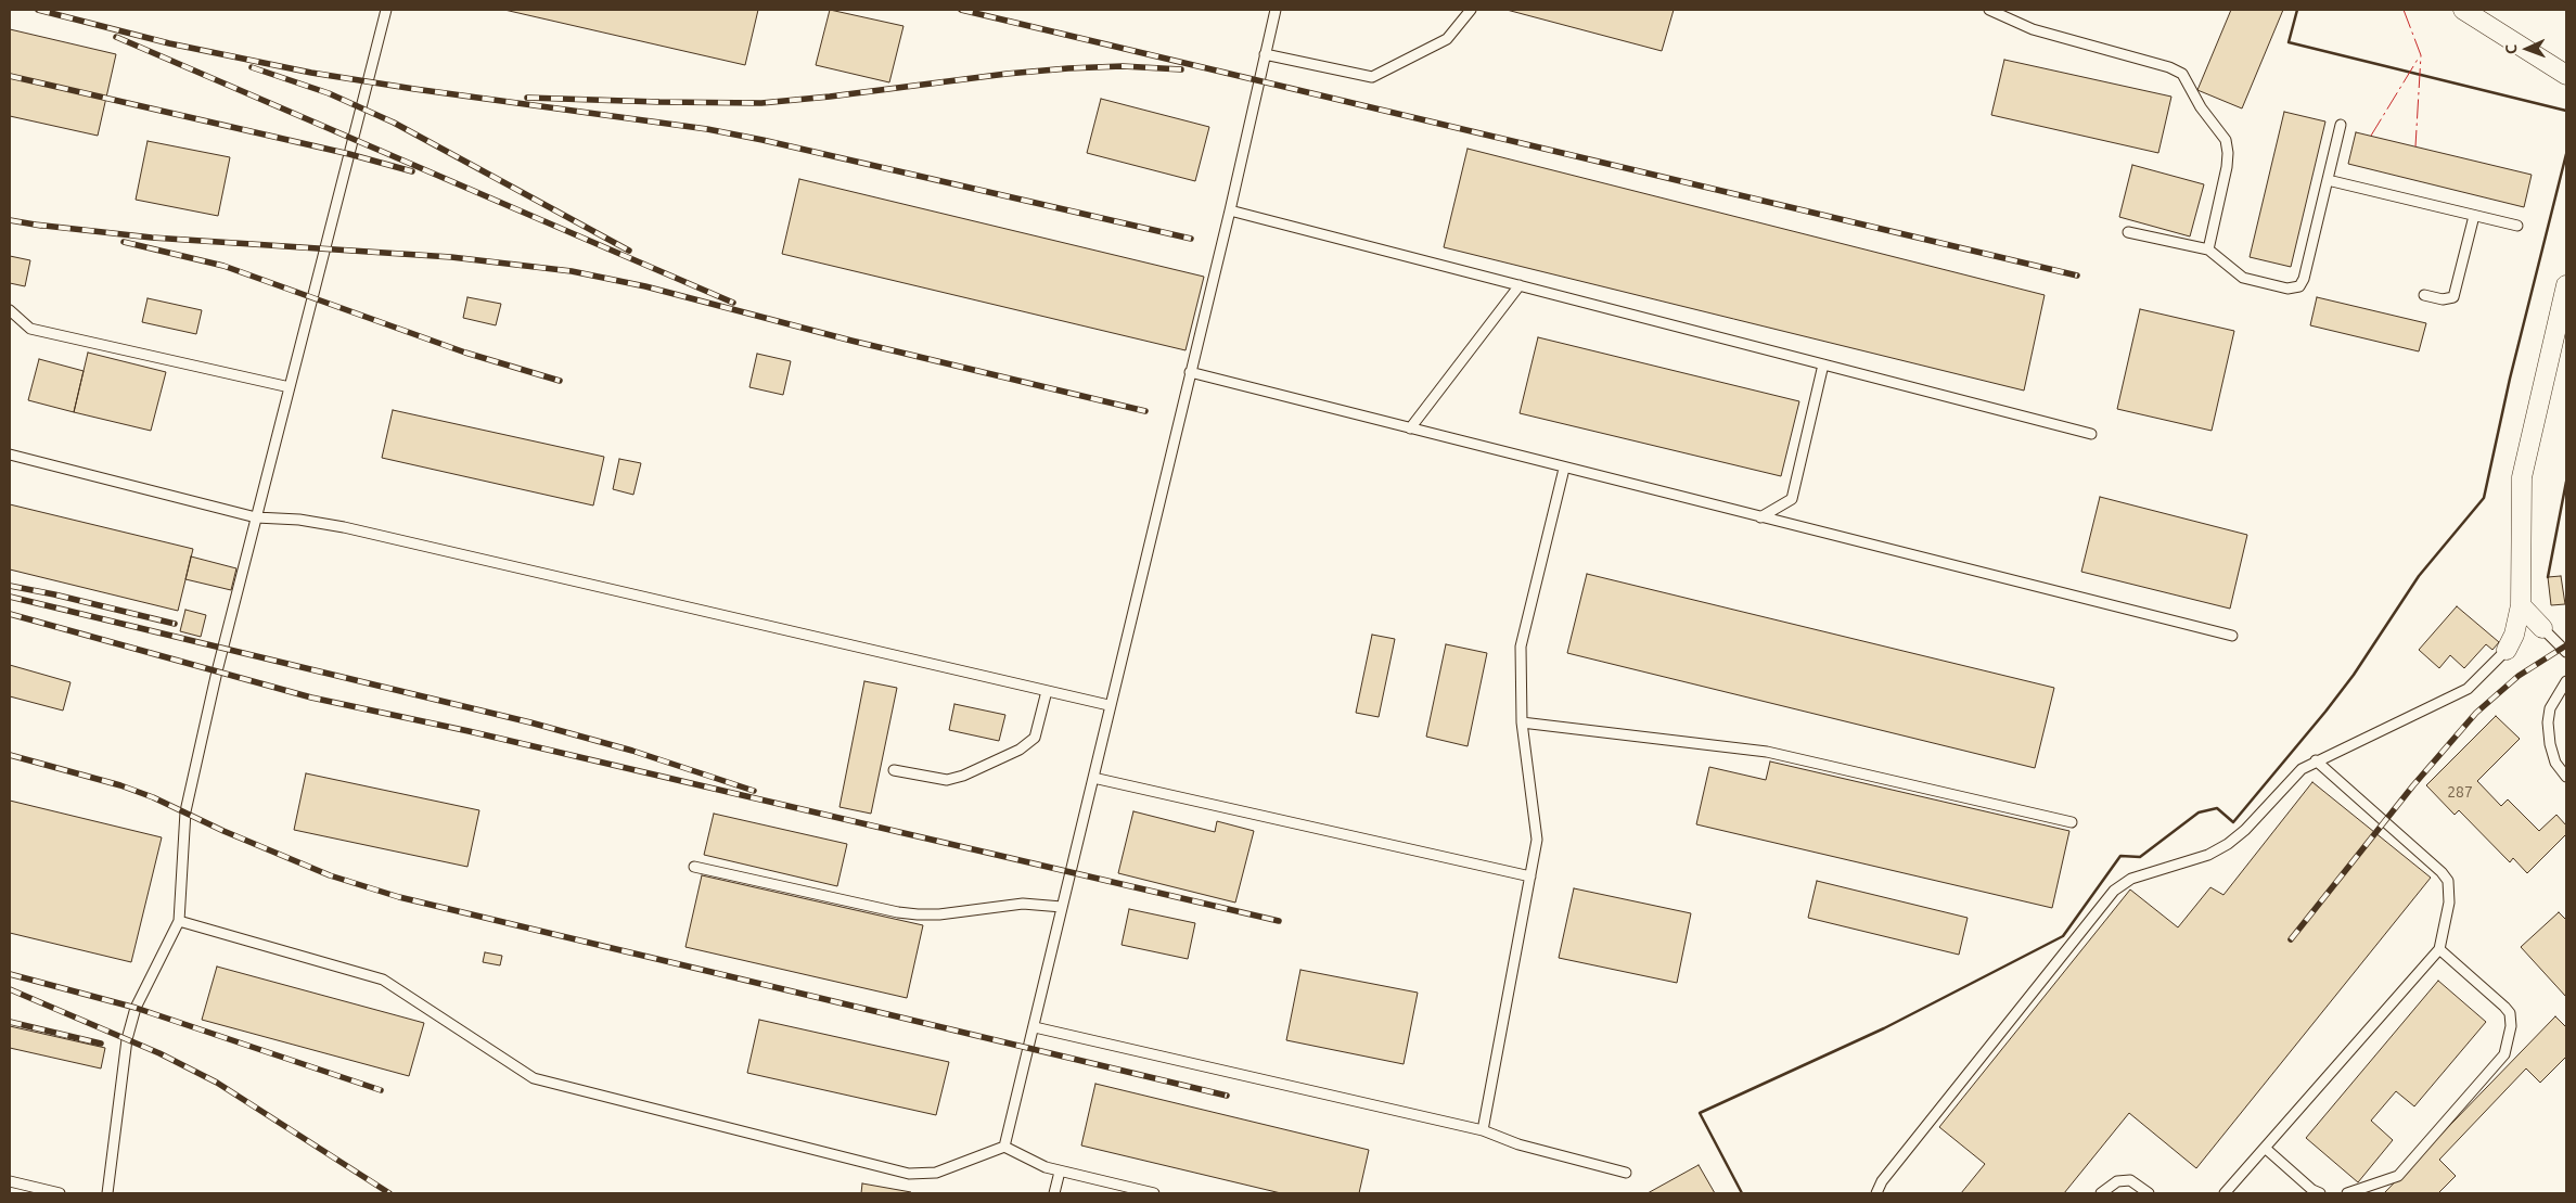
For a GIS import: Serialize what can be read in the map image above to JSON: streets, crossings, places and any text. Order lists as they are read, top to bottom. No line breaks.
{"house_numbers":["287"],"north":"left"}
